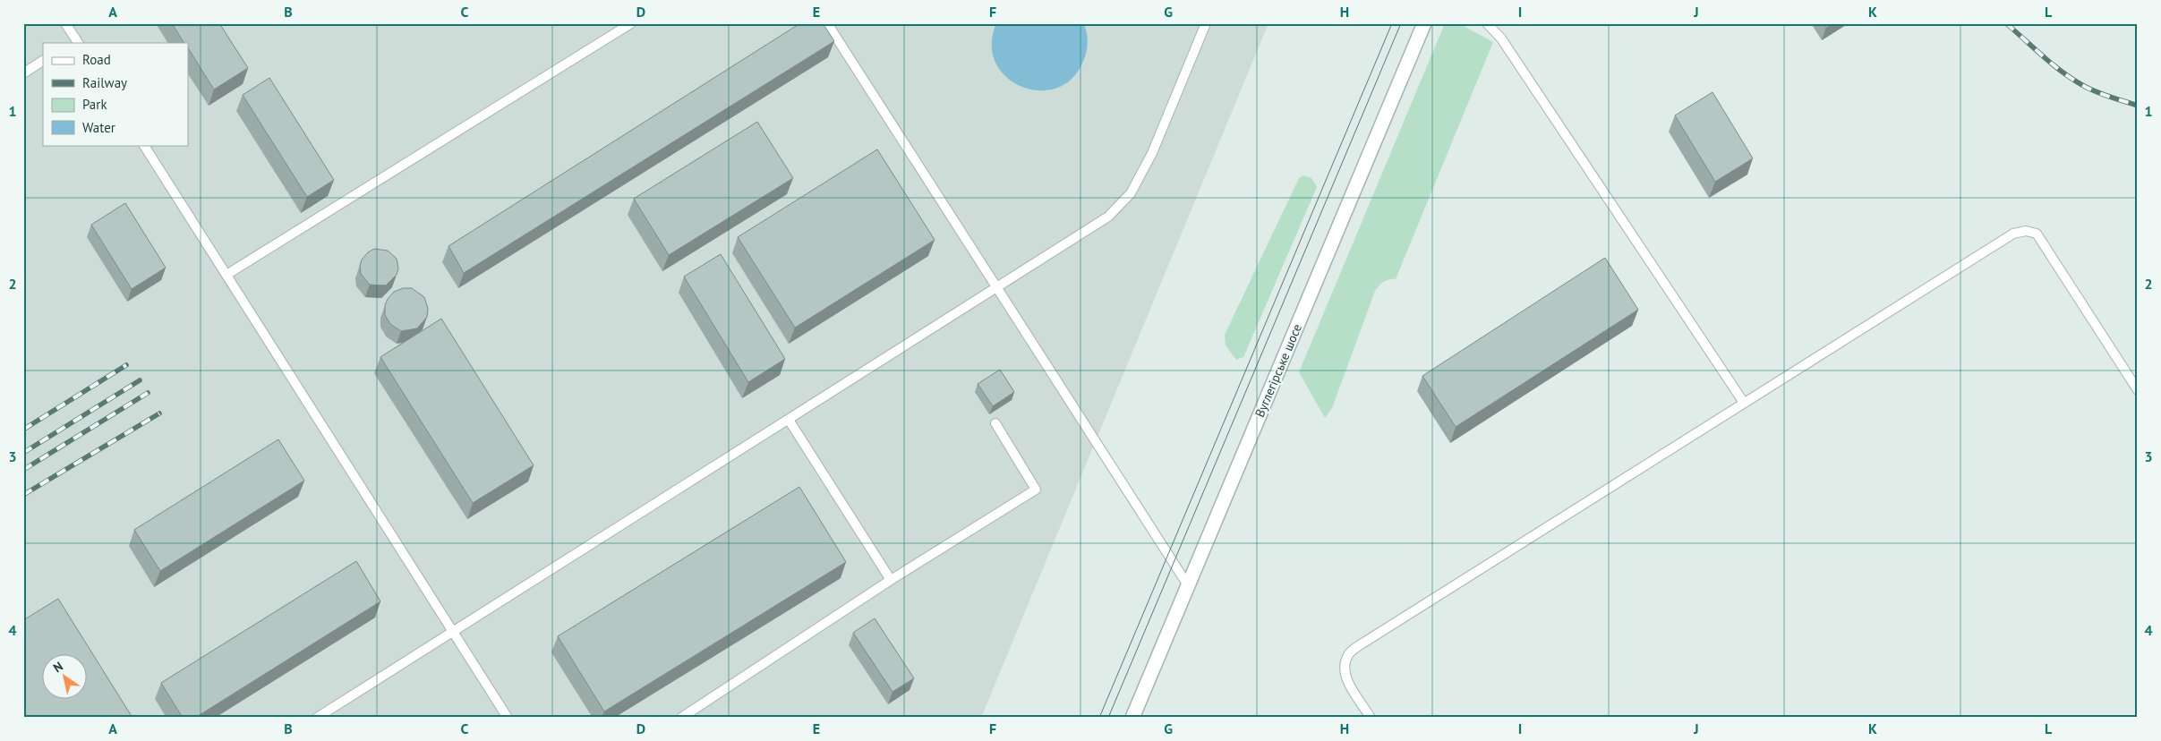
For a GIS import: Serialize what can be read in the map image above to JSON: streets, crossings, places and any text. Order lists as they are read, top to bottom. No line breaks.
{"streets":{"street":["Вуглегірське шосе"]},"legend":["Road","Railway","Park","Water"],"north":"top left","grid":{"columns":["A","B","C","D","E","F","G","H","I","J","K","L"],"rows":["1","2","3","4"]}}
